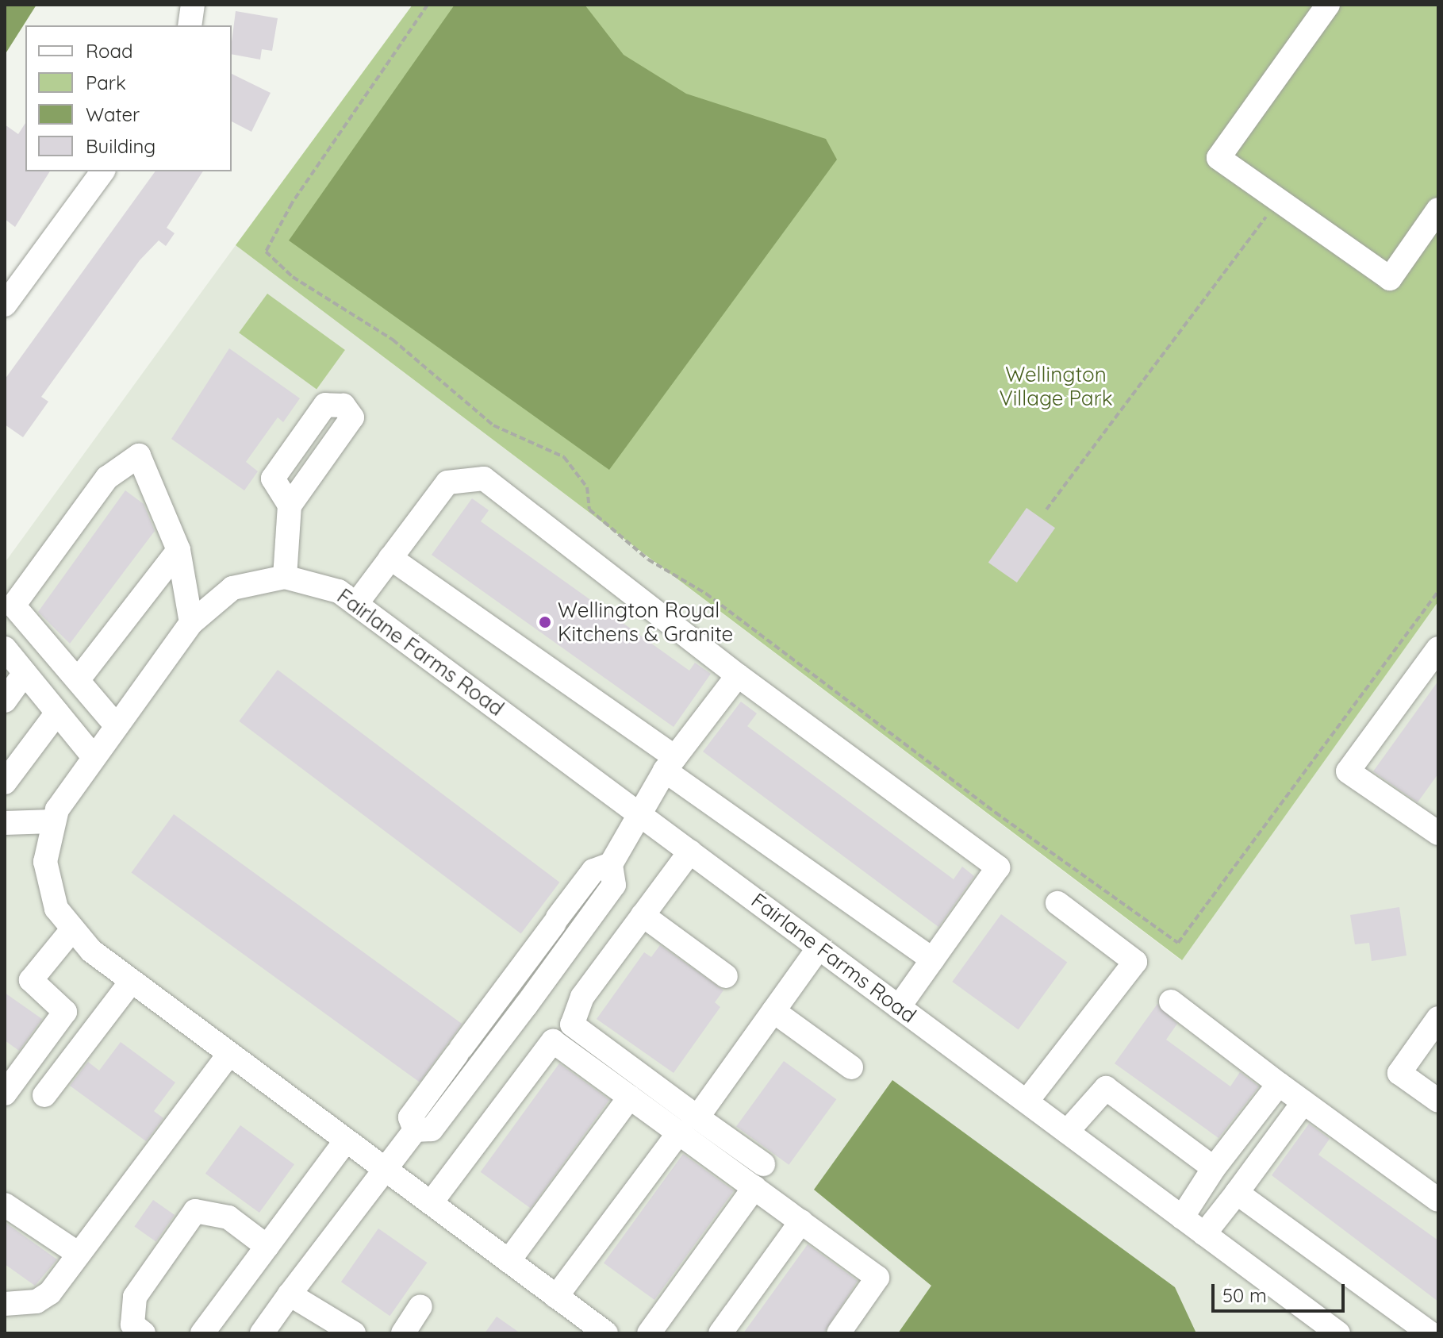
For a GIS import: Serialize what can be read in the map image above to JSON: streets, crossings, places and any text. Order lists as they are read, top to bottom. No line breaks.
{"streets":{"street":["Fairlane Farms Road"]},"parks":["Wellington Village Park"],"places":["Wellington Royal Kitchens & Granite"],"legend":["Road","Park","Water","Building"],"scale_bar":"50 m"}
